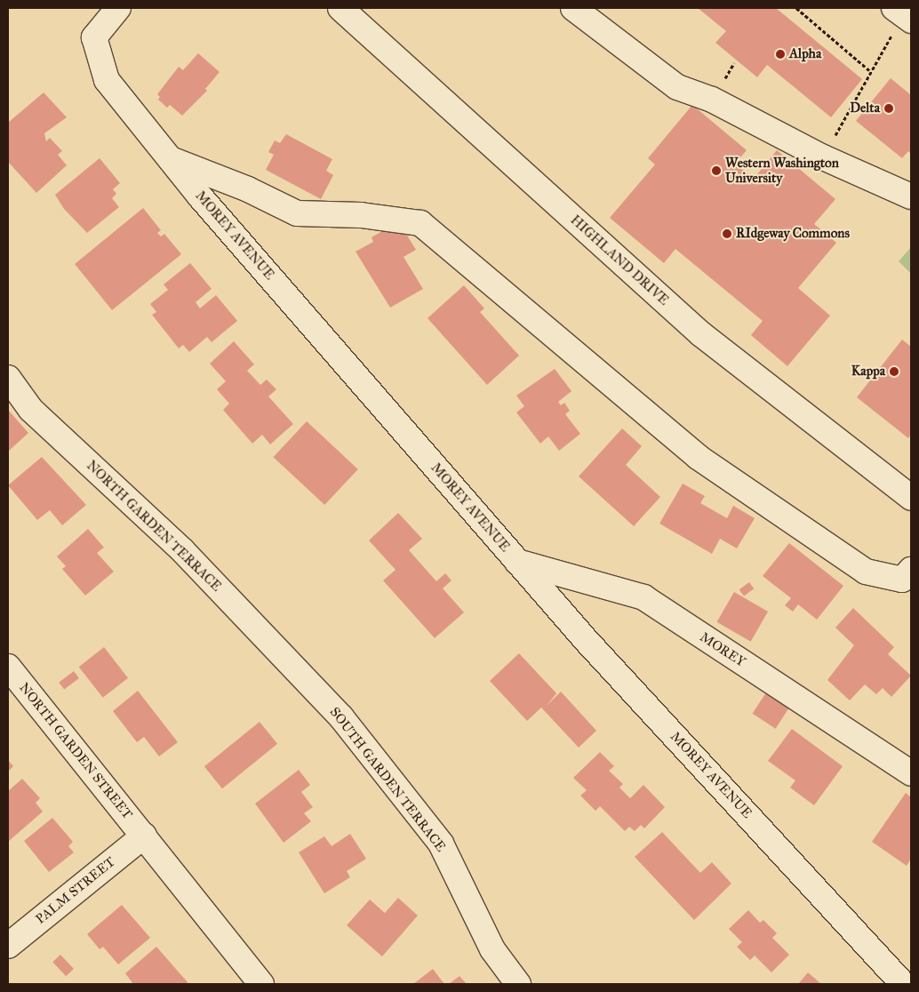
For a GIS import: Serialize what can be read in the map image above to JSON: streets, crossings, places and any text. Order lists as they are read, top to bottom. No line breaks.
{"streets":{"street":["MOREY AVENUE","HIGHLAND DRIVE","NORTH GARDEN TERRACE","MOREY","NORTH GARDEN STREET","SOUTH GARDEN TERRACE","PALM STREET"]},"crossings":[["MOREY AVENUE","MOREY"],["NORTH GARDEN TERRACE","SOUTH GARDEN TERRACE"],["NORTH GARDEN STREET","PALM STREET"]],"places":["Alpha","Delta","Western Washington University","RIdgeway Commons","Kappa"]}
